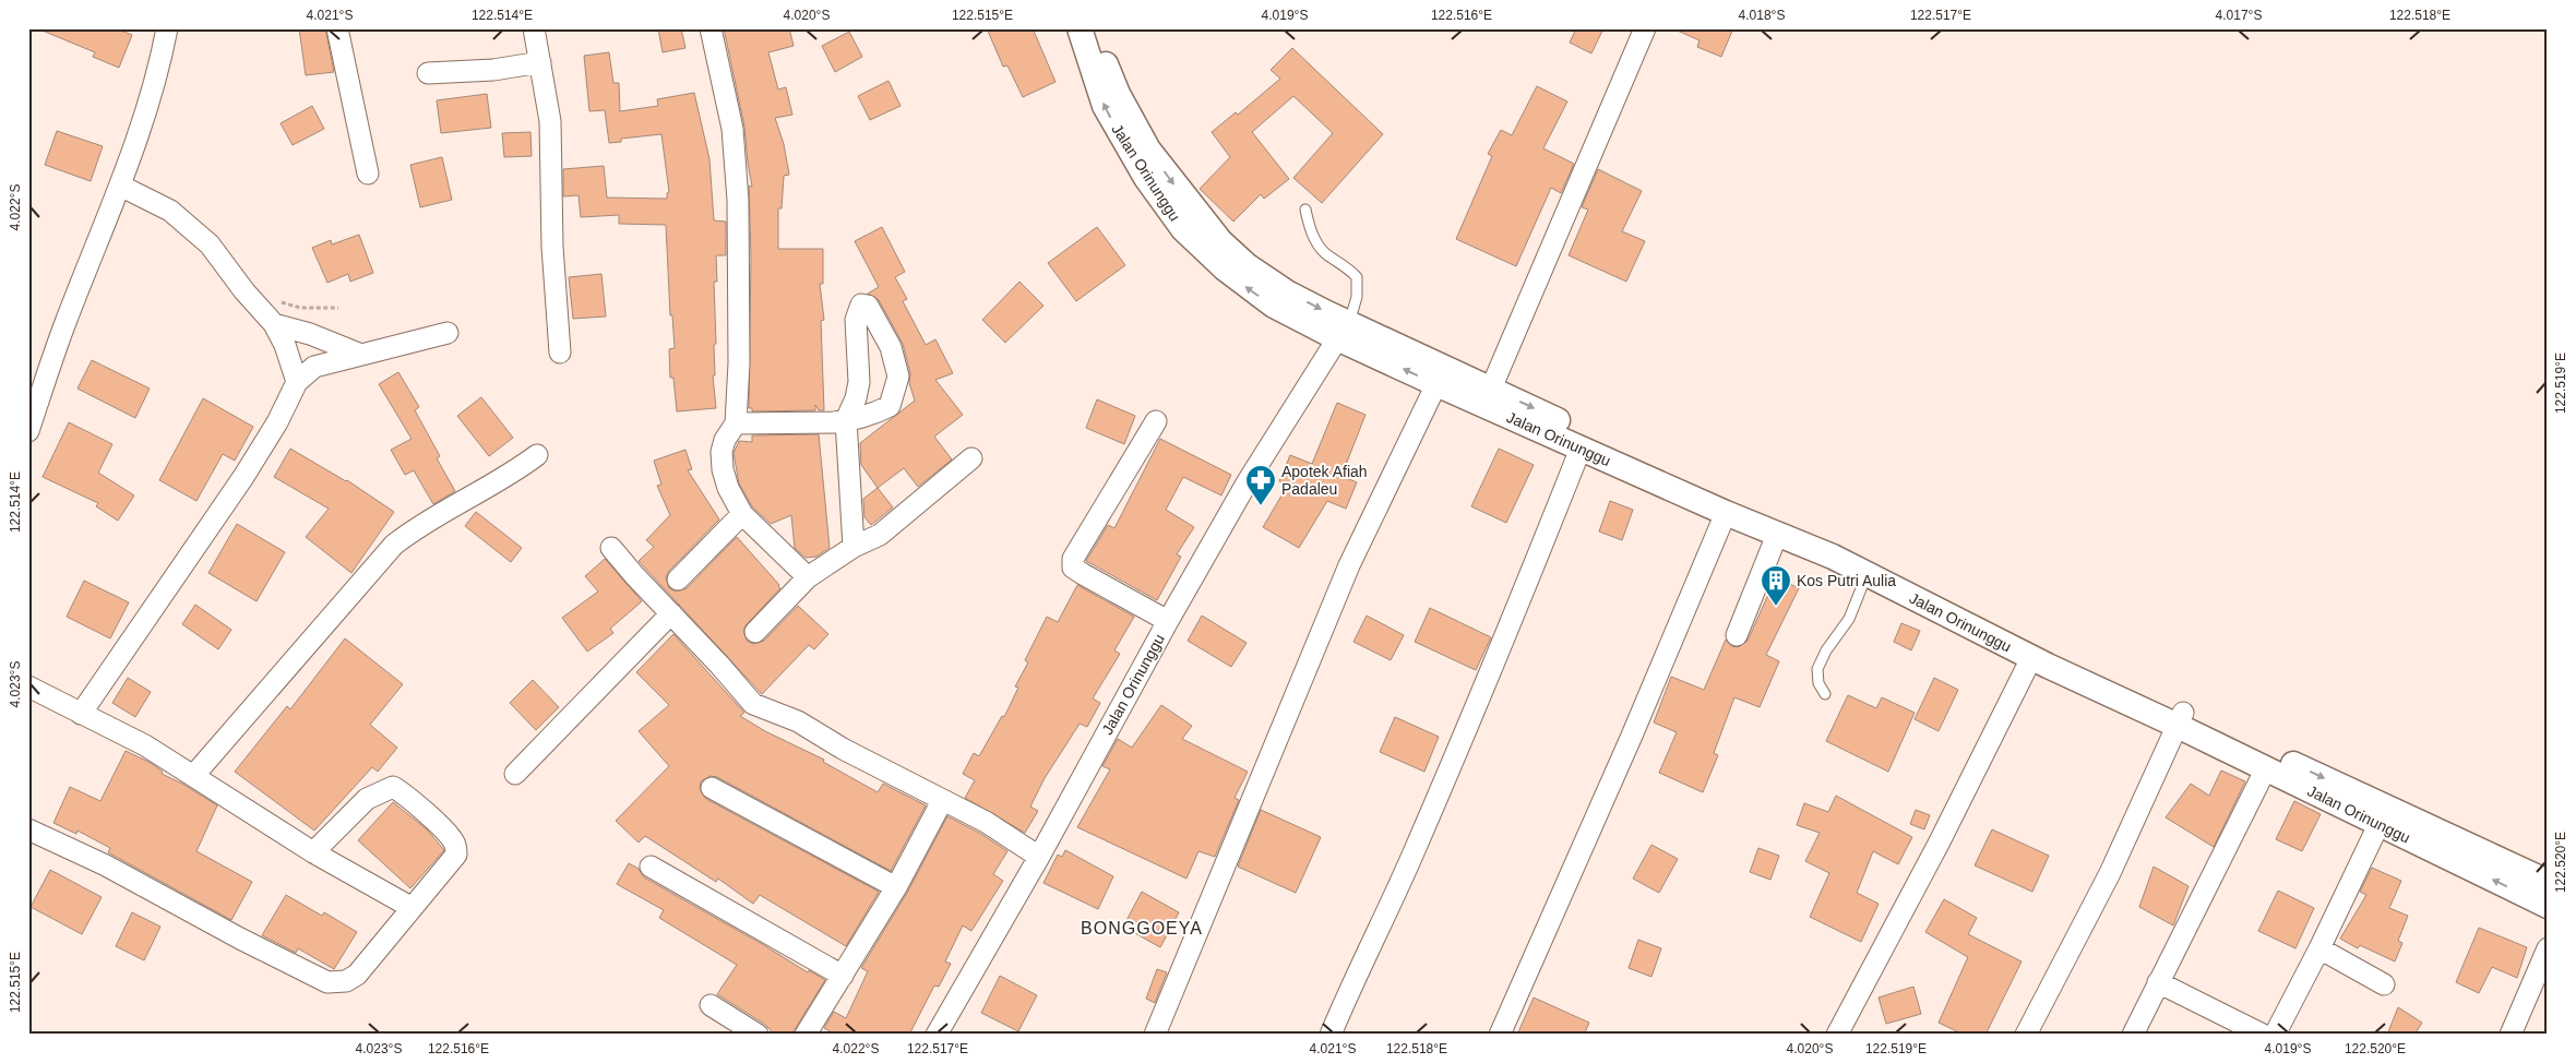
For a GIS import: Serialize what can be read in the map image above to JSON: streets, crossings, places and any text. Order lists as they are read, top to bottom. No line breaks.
{"streets":{"street":["Jalan Orinunggu"]},"districts":["BONGGOEYA"],"places":{"pharmacy":["Apotek Afiah Padaleu"],"building":["Kos Putri Aulia"]},"coordinates":["4.021°S","122.514°E","4.020°S","122.515°E","4.019°S","122.516°E","4.018°S","122.517°E","4.017°S","122.518°E","4.022°S","122.519°E","4.023°S","122.520°E"]}
